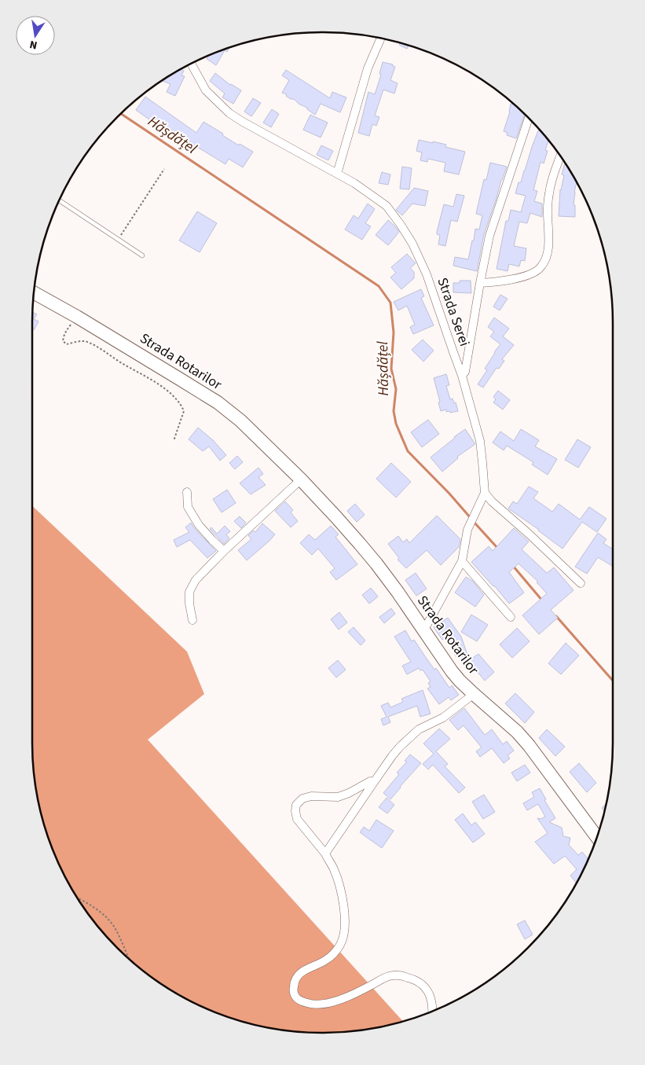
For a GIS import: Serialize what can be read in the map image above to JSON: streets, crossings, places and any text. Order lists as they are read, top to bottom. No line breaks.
{"streets":{"main road":["Strada Rotarilor"],"street":["Strada Serei"]},"crossings":[["Strada Serei","Strada Rotarilor"]],"water":["Hășdățel"],"north":"bottom"}
